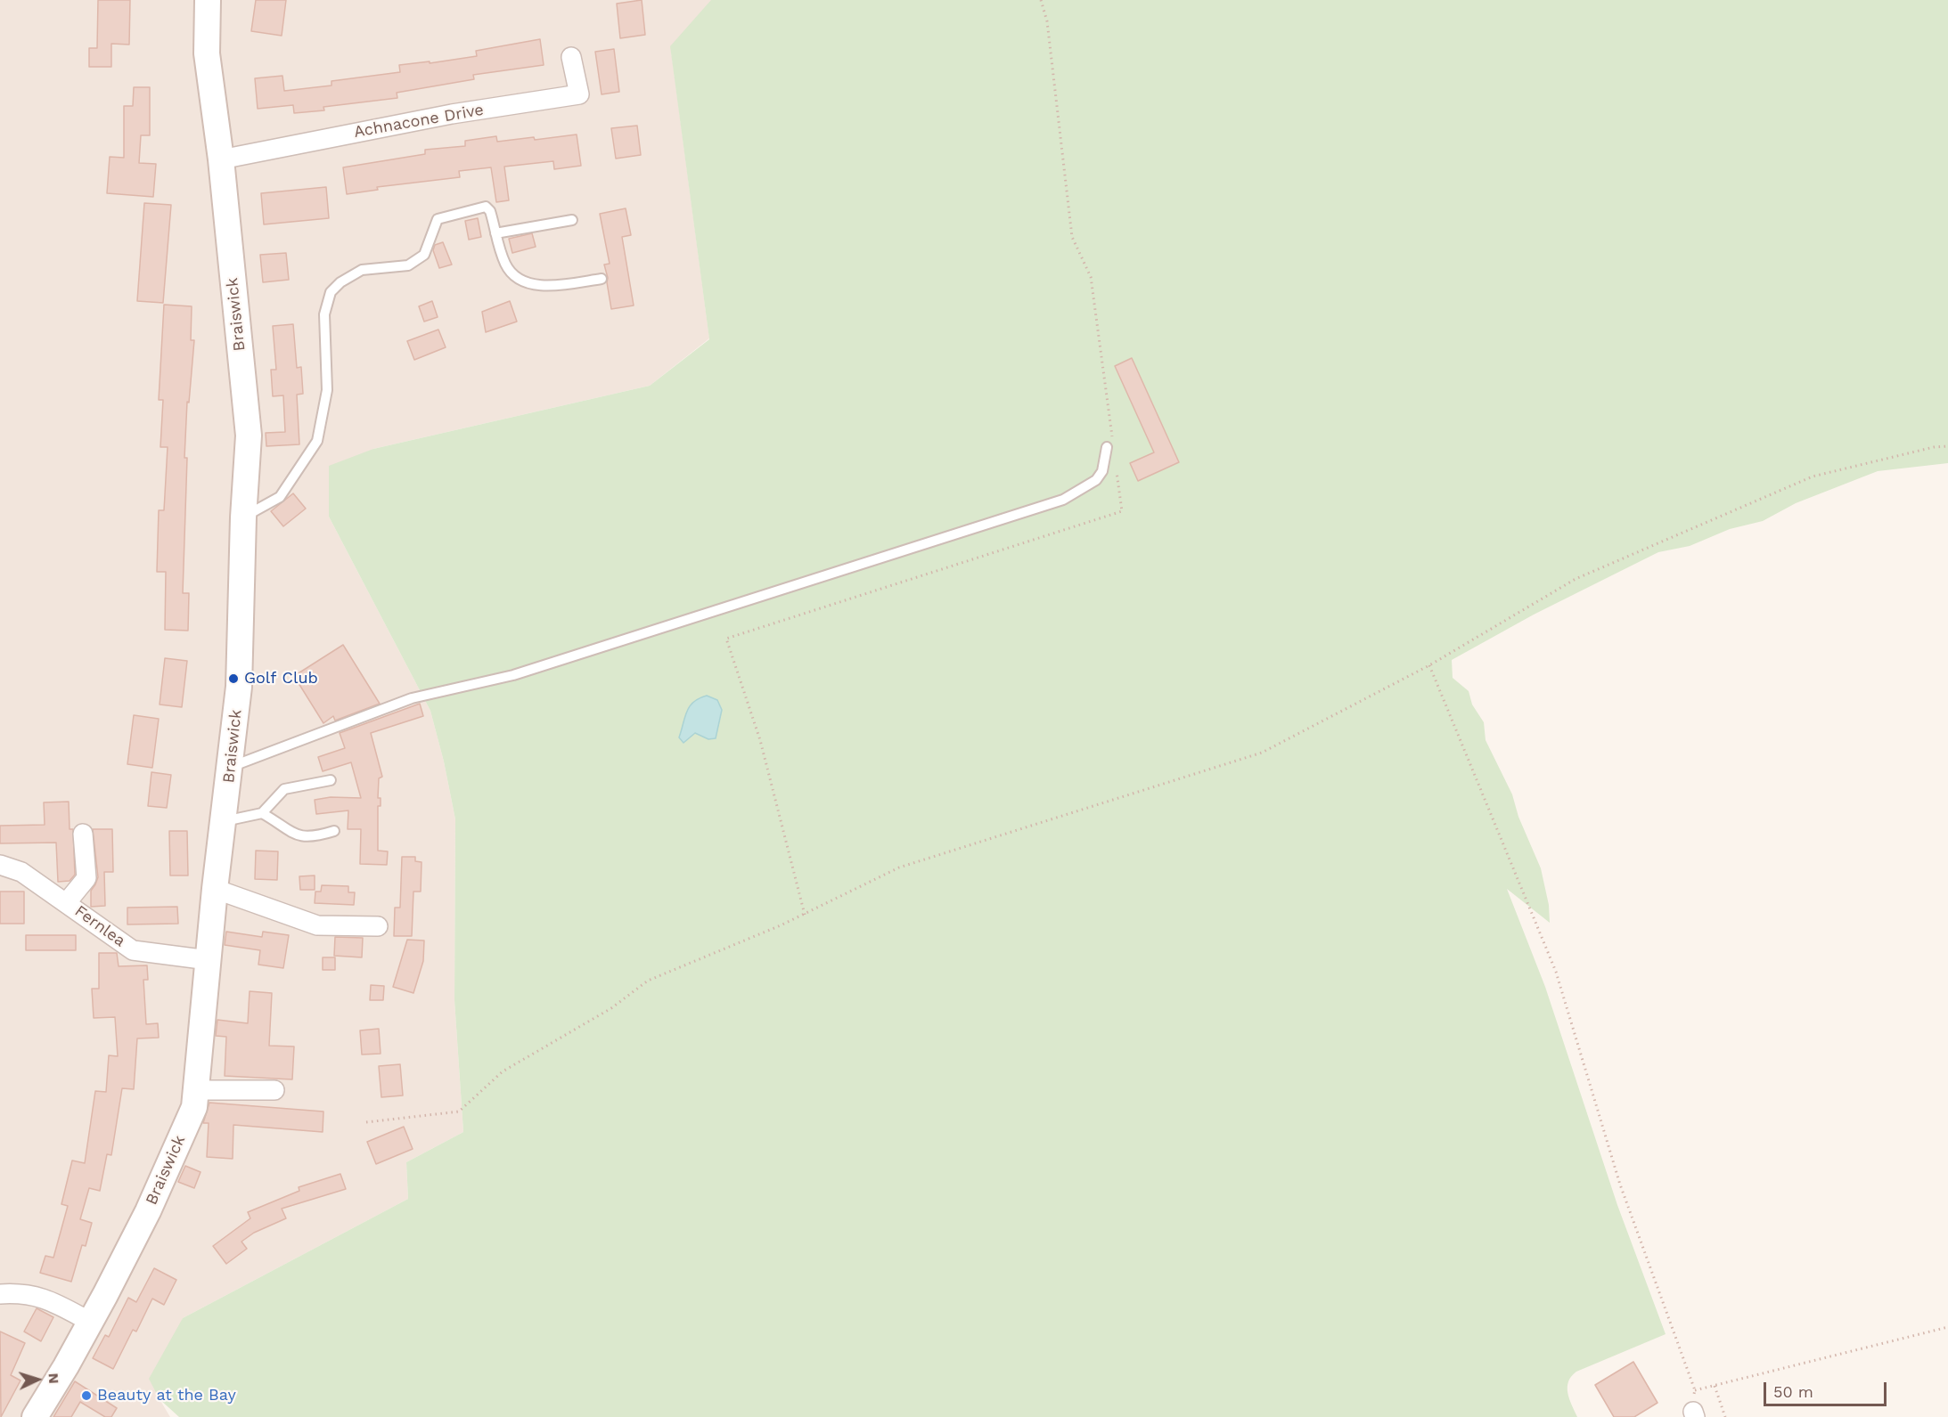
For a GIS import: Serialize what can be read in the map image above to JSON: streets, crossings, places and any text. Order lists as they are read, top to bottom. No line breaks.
{"streets":{"main road":["Braiswick"],"street":["Achnacone Drive","Fernlea"]},"crossings":[["Achnacone Drive","Braiswick"],["Braiswick","Fernlea"]],"places":["Golf Club","Beauty at the Bay"],"scale_bar":"50 m","north":"right"}
